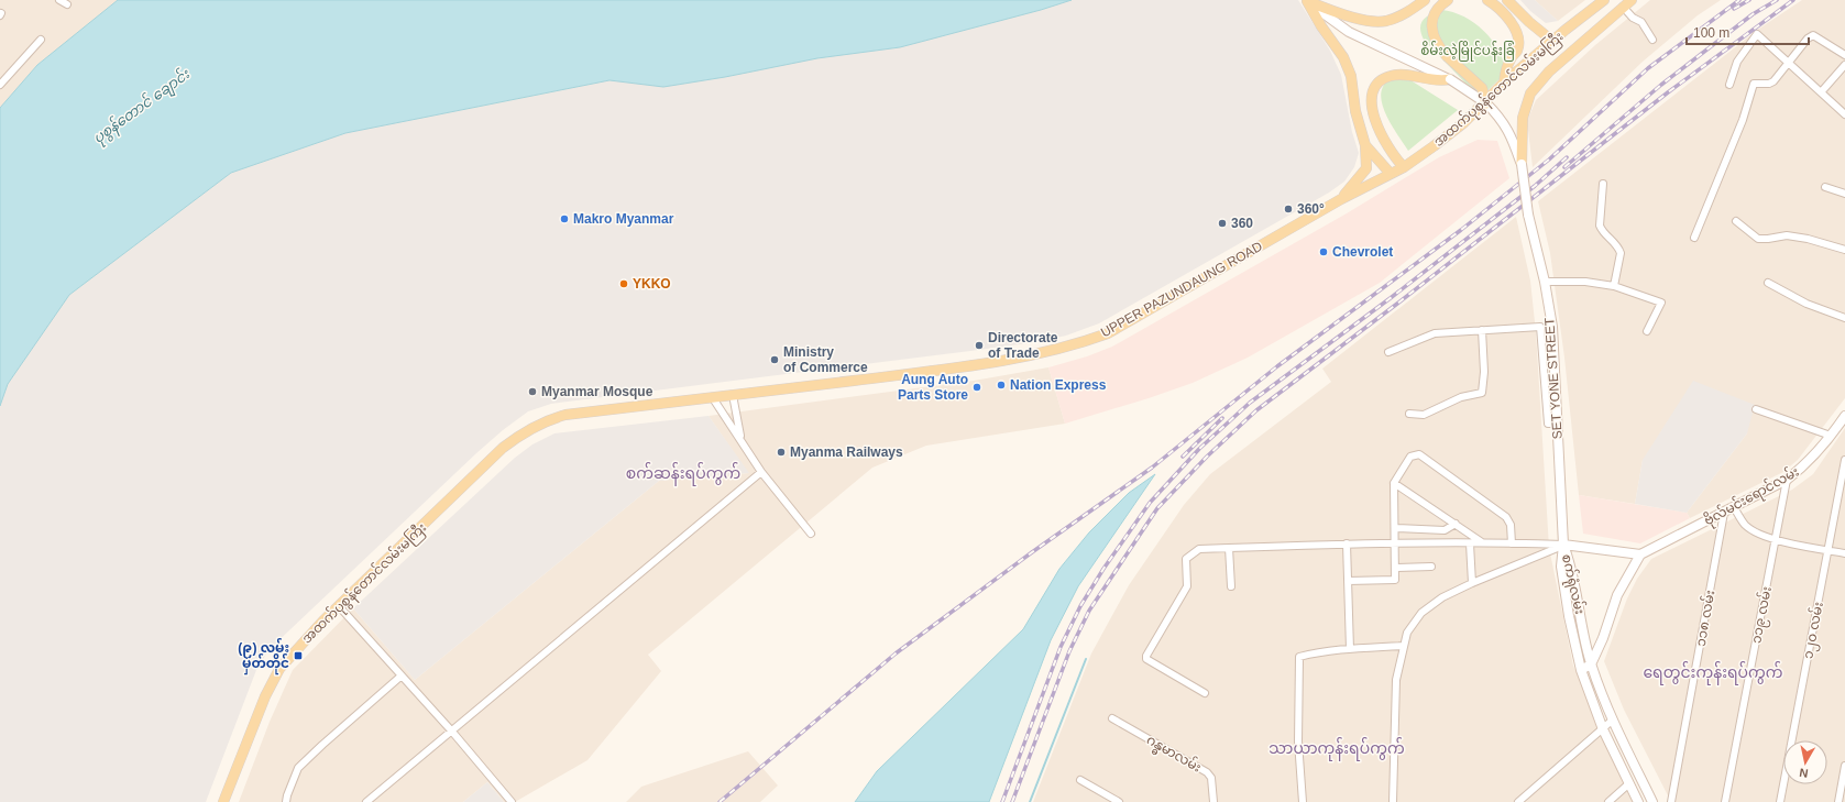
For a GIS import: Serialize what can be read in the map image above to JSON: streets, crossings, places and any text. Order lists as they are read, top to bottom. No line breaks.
{"streets":{"main road":["အထက်ပုစွန်တောင်လမ်းမကြီး","UPPER PAZUNDAUNG ROAD","SET YONE STREET","ဗိုလ်မင်းရောင်လမ်း","စက်ရုံလမ်း"],"street":["၁၁၉ လမ်း","၁၁၈ လမ်း","၁၂၀ လမ်း","ဂန္ဓမာလမ်း"]},"crossings":[["အထက်ပုစွန်တောင်လမ်းမကြီး","UPPER PAZUNDAUNG ROAD"],["SET YONE STREET","စက်ရုံလမ်း"],["ဗိုလ်မင်းရောင်လမ်း","၁၁၉ လမ်း"],["ဗိုလ်မင်းရောင်လမ်း","၁၁၈ လမ်း"]],"districts":["စက်ဆန်းရပ်ကွက်","ရေတွင်းကုန်းရပ်ကွက်","သာယာကုန်းရပ်ကွက်"],"water":["ပုစွန်တောင် ချောင်း"],"parks":["စိမ်းလဲ့မြိုင်ပန်းခြံ"],"places":{"other":["360°","Makro Myanmar","360","Chevrolet","YKKO","Directorate of Trade","Ministry of Commerce","Nation Express","Aung Auto Parts Store","Myanmar Mosque","Myanma Railways"],"transit":["(၉) လမ်း မှတ်တိုင်"]},"scale_bar":"100 m","north":"bottom"}
